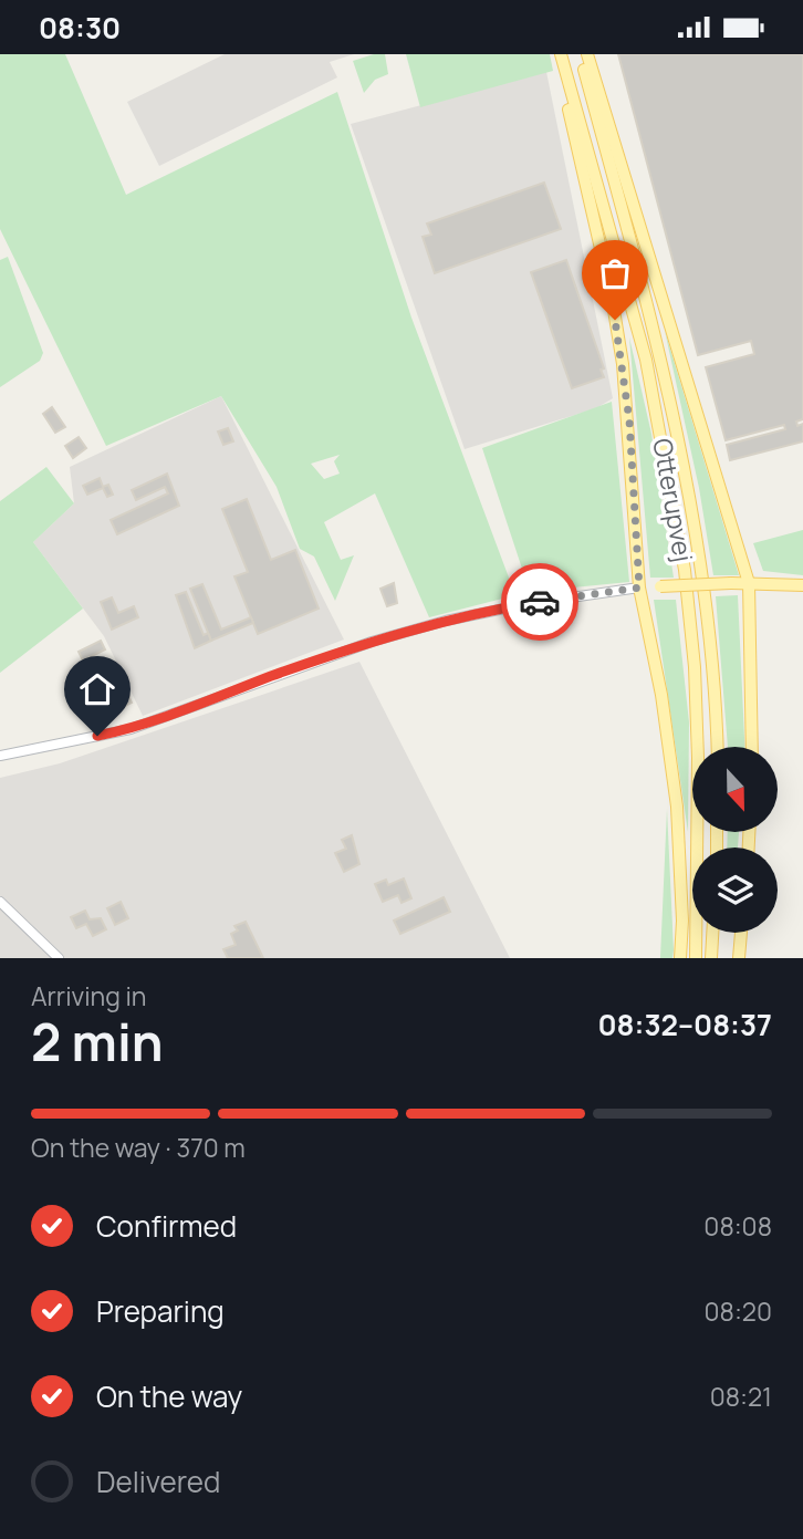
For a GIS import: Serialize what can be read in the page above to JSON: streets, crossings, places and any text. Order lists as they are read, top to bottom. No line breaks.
{"streets":{"main road":["Otterupvej"]},"north":"bottom","page":{"status":"08:30","heading":["2 min","Arriving in","08:32–08:37"],"bar":"On the way · 370 m","list":[["Confirmed","08:08"],["Preparing","08:20"],["On the way","08:21"],"Delivered"]}}
